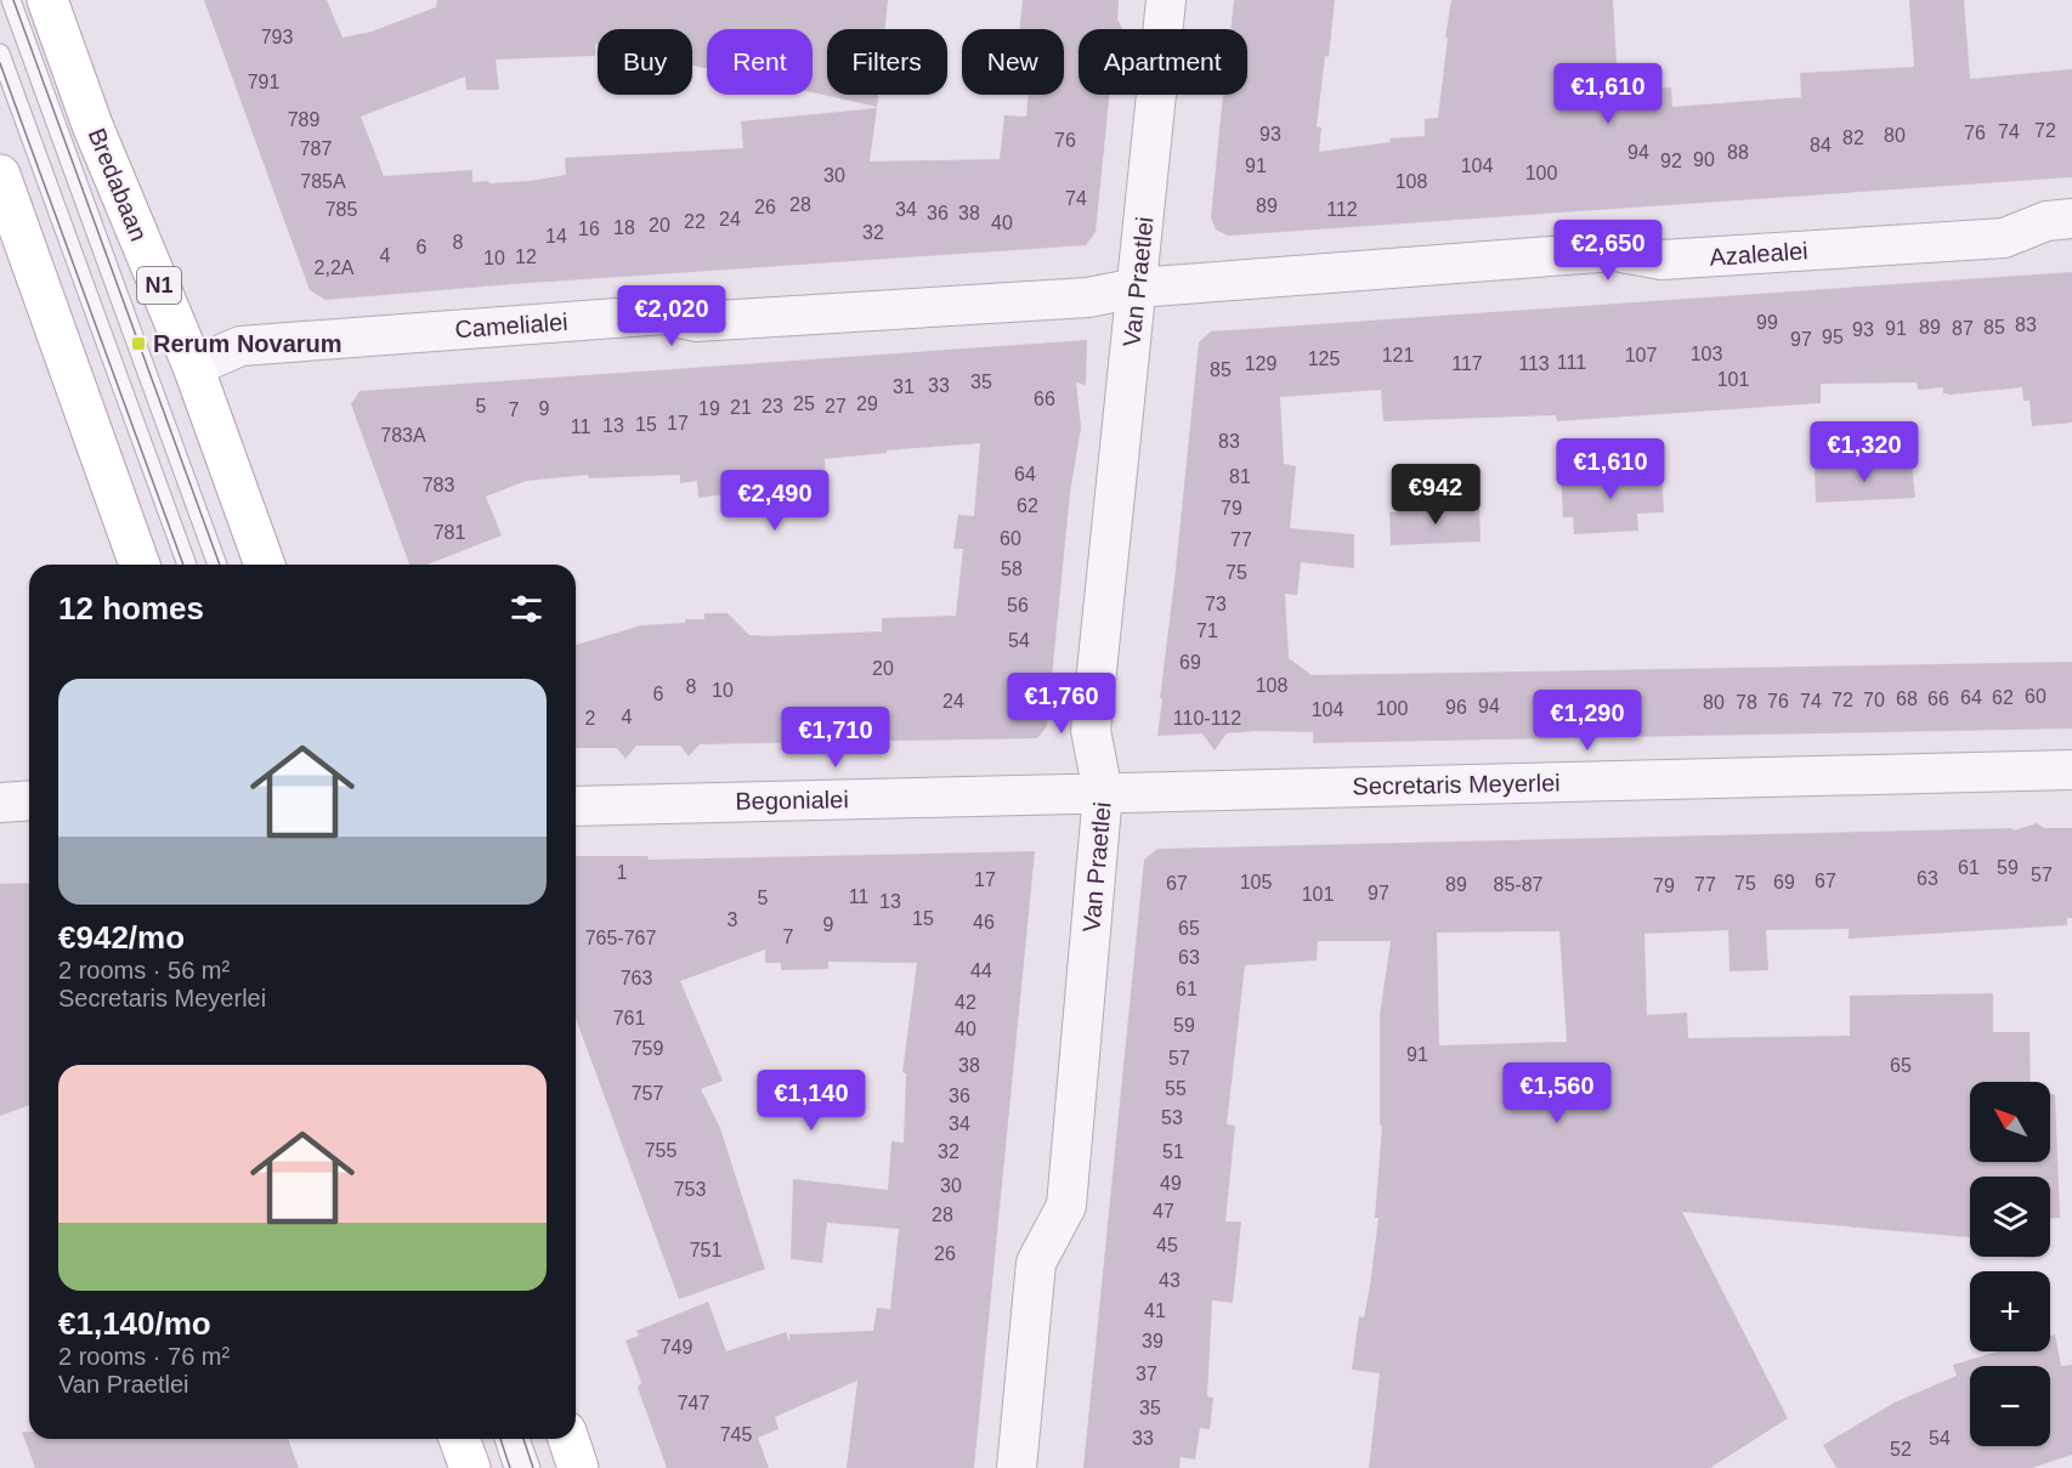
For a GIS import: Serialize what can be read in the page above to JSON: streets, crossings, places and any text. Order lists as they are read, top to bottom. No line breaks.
{"streets":{"main road":["Bredabaan","N1"],"street":["Azalealei","Van Praetlei","Camelialei","Secretaris Meyerlei","Begonialei"]},"crossings":[["Bredabaan","Camelialei"],["Azalealei","Van Praetlei"],["Azalealei","Camelialei"],["Van Praetlei","Camelialei"],["Van Praetlei","Secretaris Meyerlei"],["Van Praetlei","Begonialei"],["Secretaris Meyerlei","Begonialei"]],"places":{"transit":["Rerum Novarum"]},"house_numbers":["793","791","789","72","74","76","93","80","82","76","84","787","94","88","90","92","91","104","100","30","785A","108","74","28","89","26","785","34","112","36","38","24","22","40","20","18","16","32","14","8","6","4","12","10","2,2A","99","83","89","85","91","87","93","95","97","103","121","107","125","111","129","117","113","85","101","35","33","31","66","25","29","5","23","27","21","9","19","7","17","15","13","11","783A","83","64","81","783","62","79","781","60","77","58","75","73","56","71","54","69","20","108","8","10","6","60","64","62","68","66","72","70","24","76","74","80","78","94","96","100","104","4","2","110-112","61","59","1","57","63","17","67","105","69","67","75","89","85-87","77","79","97","101","11","5","13","15","3","46","9","65","7","765-767","63","44","763","61","42","761","59","40","759","91","57","38","65","55","757","36","53","34","755","32","51","49","30","753","47","28","45","751","26","43","41","39","749","37","747","35","745","33","54","52"],"north":"top left","page":{"chip":["Buy","Rent","Filters","New","Apartment"],"price":["€1,610","€2,650","€2,020","€1,320","€1,610","€942","€2,490","€1,760","€1,290","€1,710","€1,560","€1,140"],"heading":"12 homes","list":[{"name":"€942/mo","note":"2 rooms · 56 m² · Secretaris Meyerlei"},{"name":"€1,140/mo","note":"2 rooms · 76 m² · Van Praetlei"}],"map_buttons":["+","−"]}}
